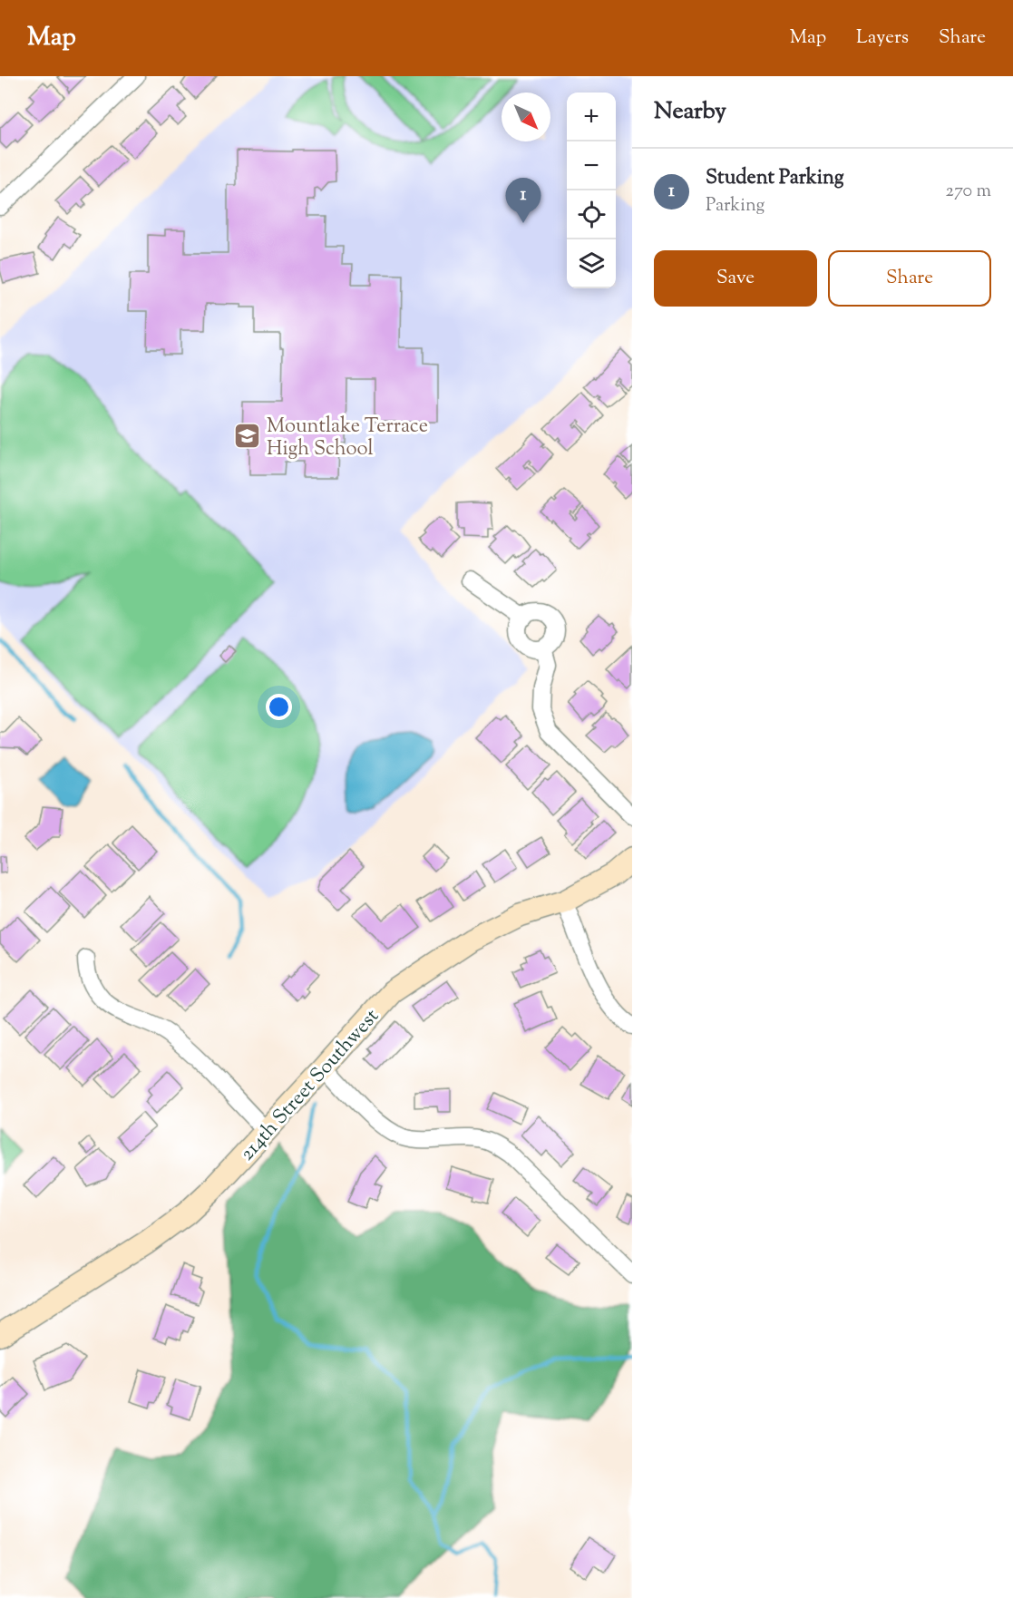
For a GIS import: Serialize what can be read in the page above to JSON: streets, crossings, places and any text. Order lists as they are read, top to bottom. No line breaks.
{"streets":{"street":["214th Street Southwest"]},"places":{"school or university":["Mountlake Terrace High School"]},"north":"bottom right","page":{"header":"Map","nav":["Map","Layers","Share"],"heading":"Nearby","map_buttons":["+","−"],"list":[{"mark":"1","name":"Student Parking","note":"Parking","value":"270 m"}],"pins":"1","buttons":["Save","Share"]}}
